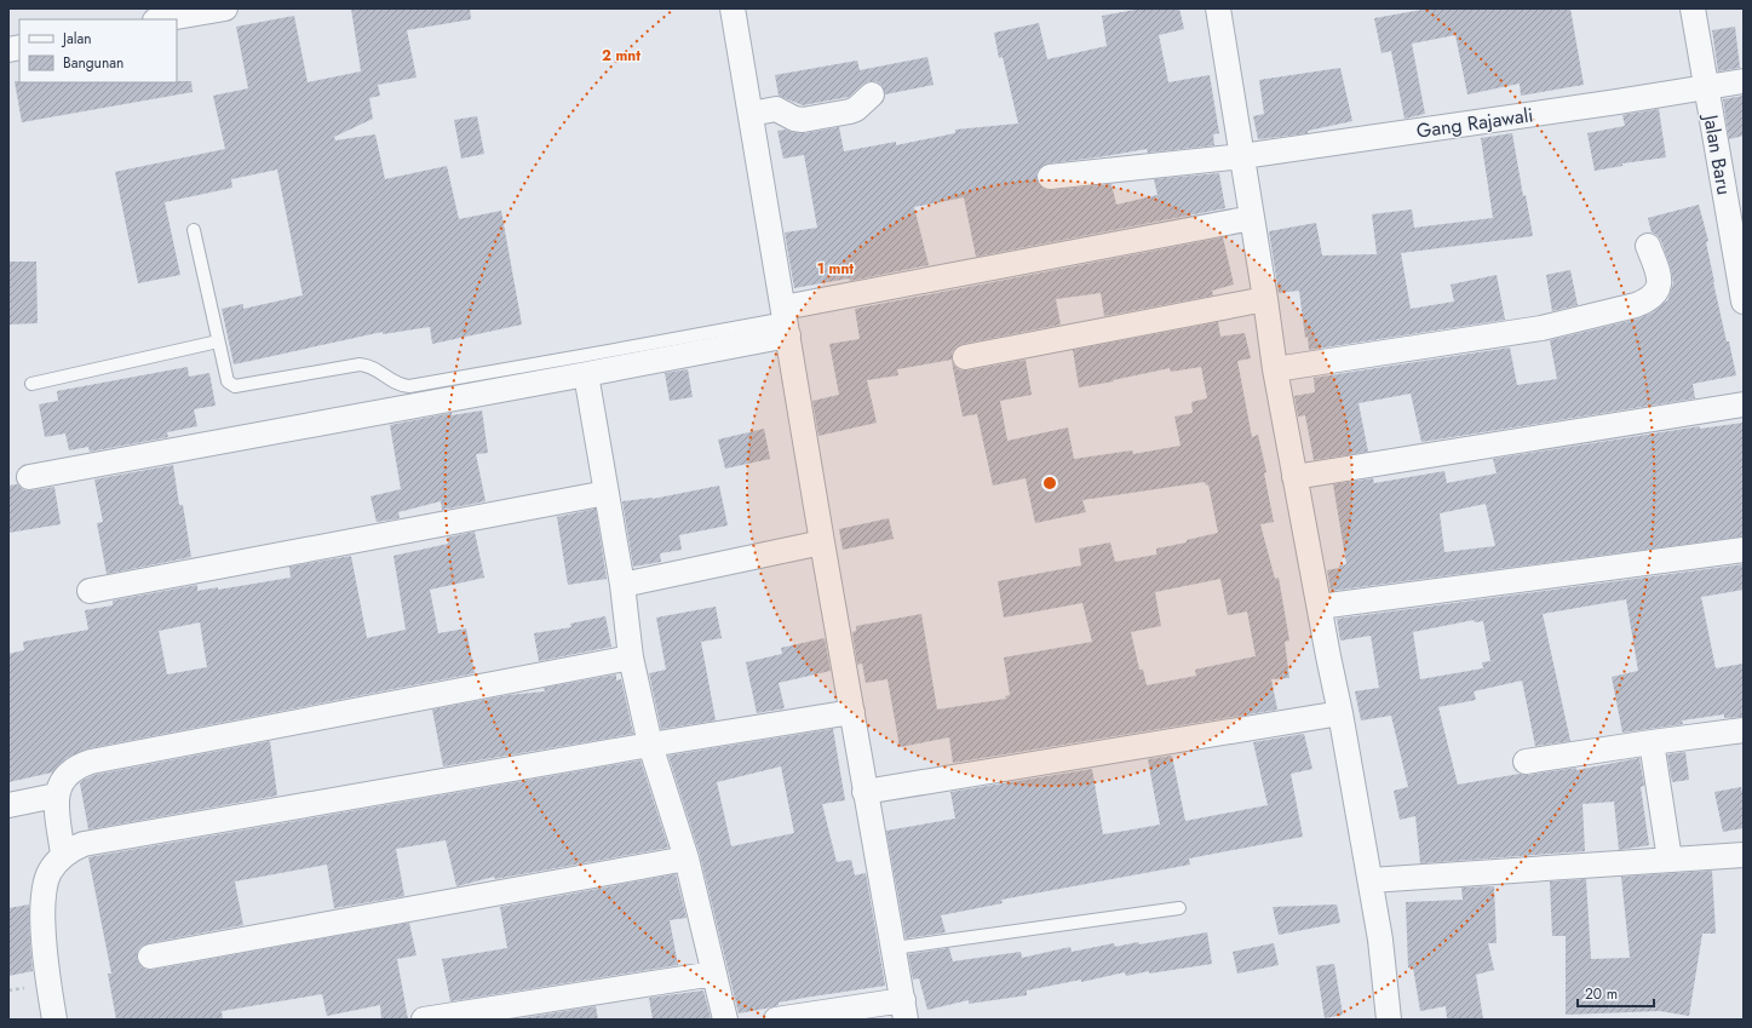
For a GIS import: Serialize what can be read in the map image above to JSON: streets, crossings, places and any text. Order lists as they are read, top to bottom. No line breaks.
{"streets":{"street":["Gang Rajawali","Jalan Baru"]},"crossings":[["Gang Rajawali","Jalan Baru"]],"legend":["Jalan","Bangunan"],"scale_bar":"20 m","rings":["2 mnt","1 mnt"]}
